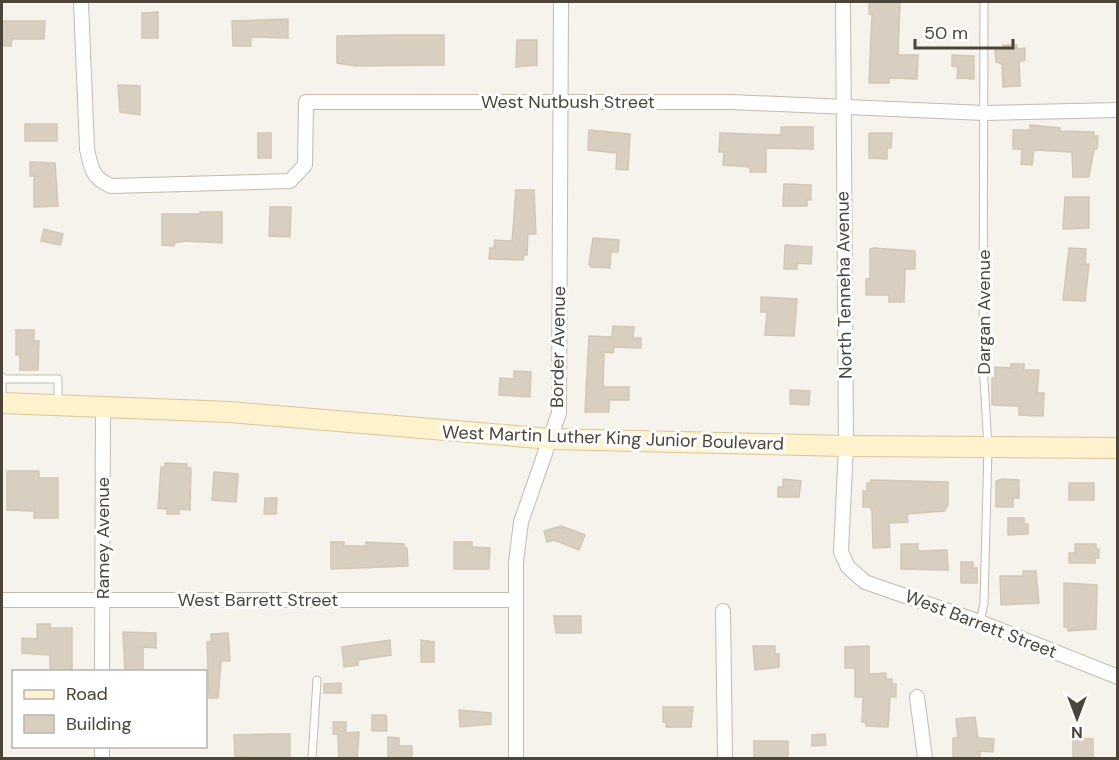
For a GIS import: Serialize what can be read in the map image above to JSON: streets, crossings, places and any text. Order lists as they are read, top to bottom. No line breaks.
{"streets":{"main road":["West Martin Luther King Junior Boulevard"],"street":["West Nutbush Street","North Tenneha Avenue","Border Avenue","Ramey Avenue","West Barrett Street"],"lane":["Dargan Avenue"]},"crossings":[["West Nutbush Street","North Tenneha Avenue"],["West Nutbush Street","Dargan Avenue"],["West Nutbush Street","Border Avenue"],["North Tenneha Avenue","West Martin Luther King Junior Boulevard"],["North Tenneha Avenue","West Barrett Street"],["Dargan Avenue","West Martin Luther King Junior Boulevard"],["Dargan Avenue","West Barrett Street"],["Border Avenue","West Martin Luther King Junior Boulevard"],["Border Avenue","West Barrett Street"],["West Martin Luther King Junior Boulevard","Ramey Avenue"],["Ramey Avenue","West Barrett Street"]],"legend":["Road","Building"],"scale_bar":"50 m","north":"bottom"}
